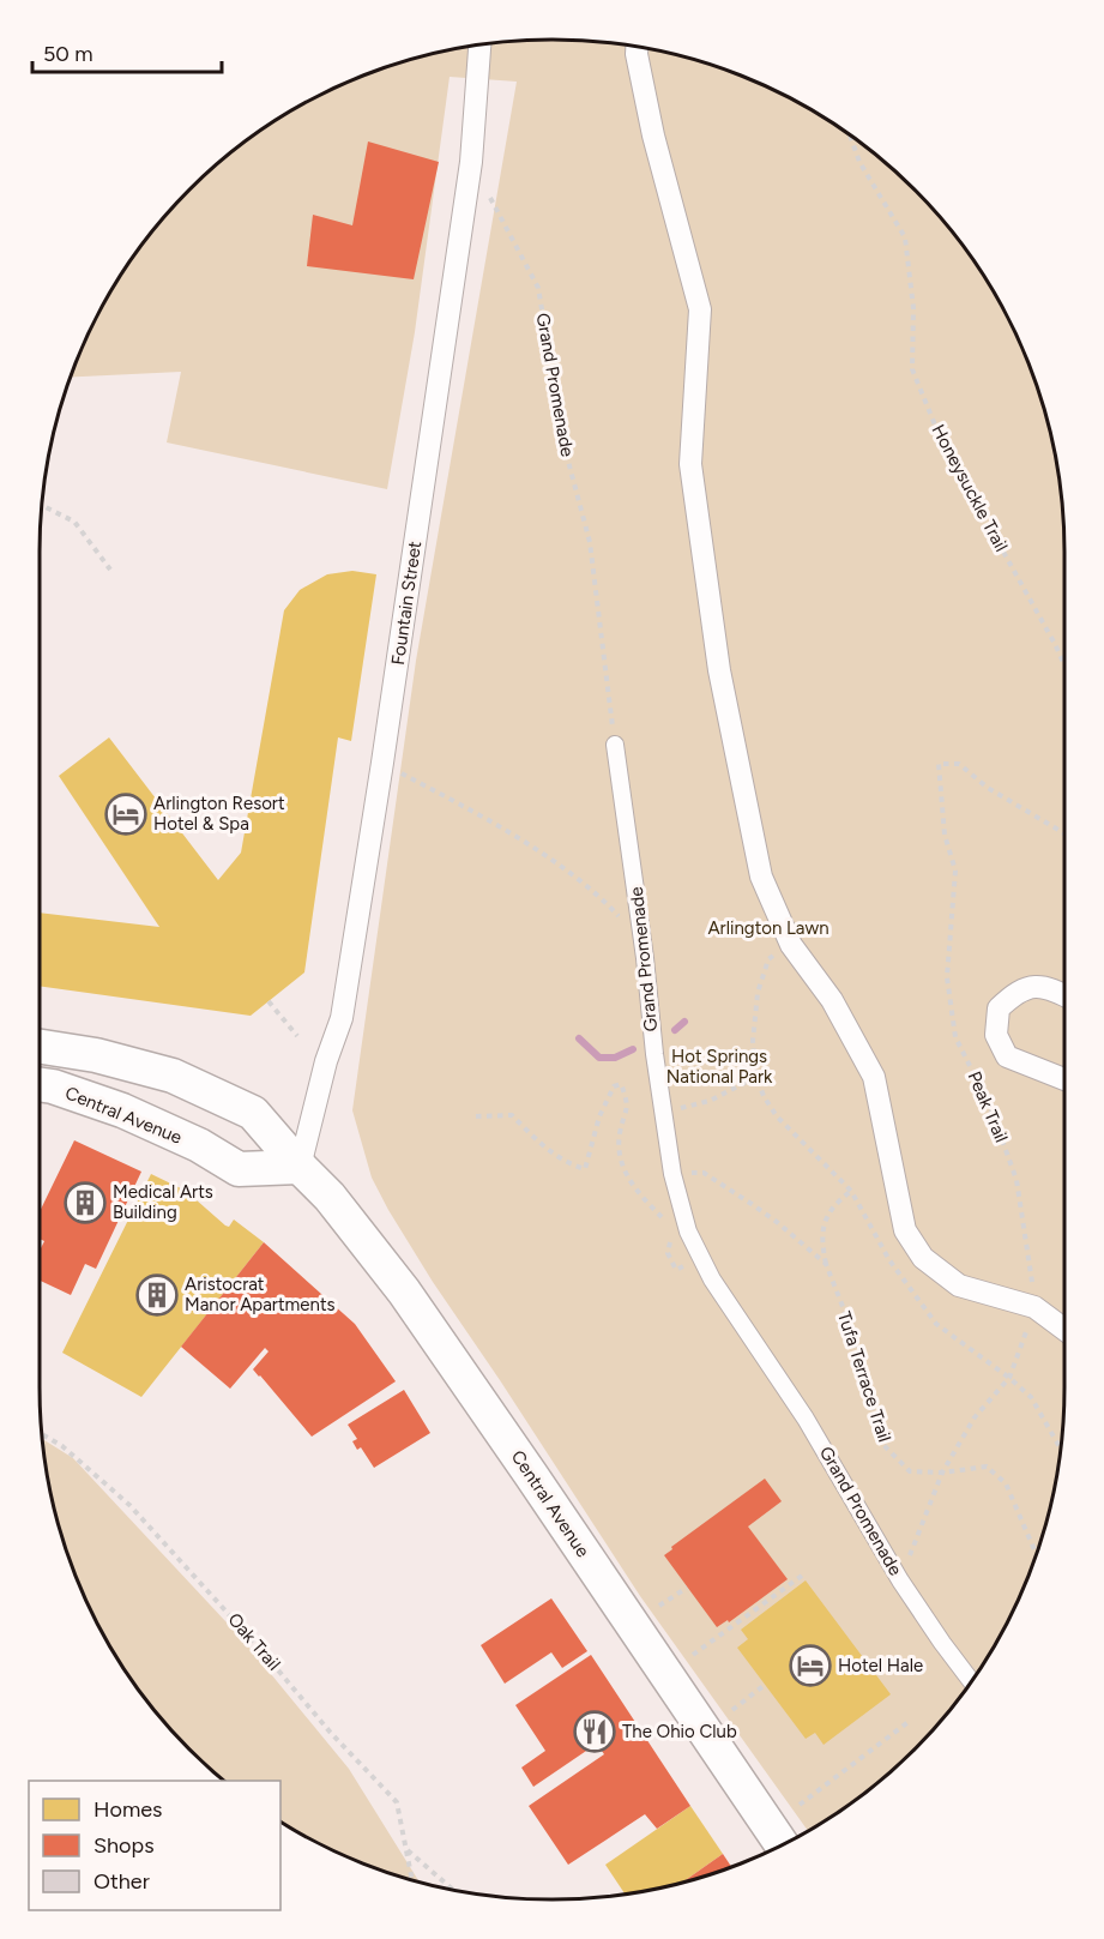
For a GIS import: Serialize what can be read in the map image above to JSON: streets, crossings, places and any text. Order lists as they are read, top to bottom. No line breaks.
{"streets":{"main road":["Central Avenue"],"street":["Grand Promenade","Fountain Street"],"path":["Honeysuckle Trail","Peak Trail","Tufa Terrace Trail","Oak Trail"]},"crossings":[["Grand Promenade","Fountain Street"],["Grand Promenade","Peak Trail"],["Grand Promenade","Tufa Terrace Trail"],["Fountain Street","Central Avenue"],["Peak Trail","Tufa Terrace Trail"]],"parks":["Arlington Lawn","Hot Springs National Park"],"places":{"hotel":["Arlington Resort Hotel & Spa","Hotel Hale"],"building":["Medical Arts Building","Aristocrat Manor Apartments"],"restaurant":["The Ohio Club"]},"legend":["Homes","Shops","Other"],"scale_bar":"50 m"}
